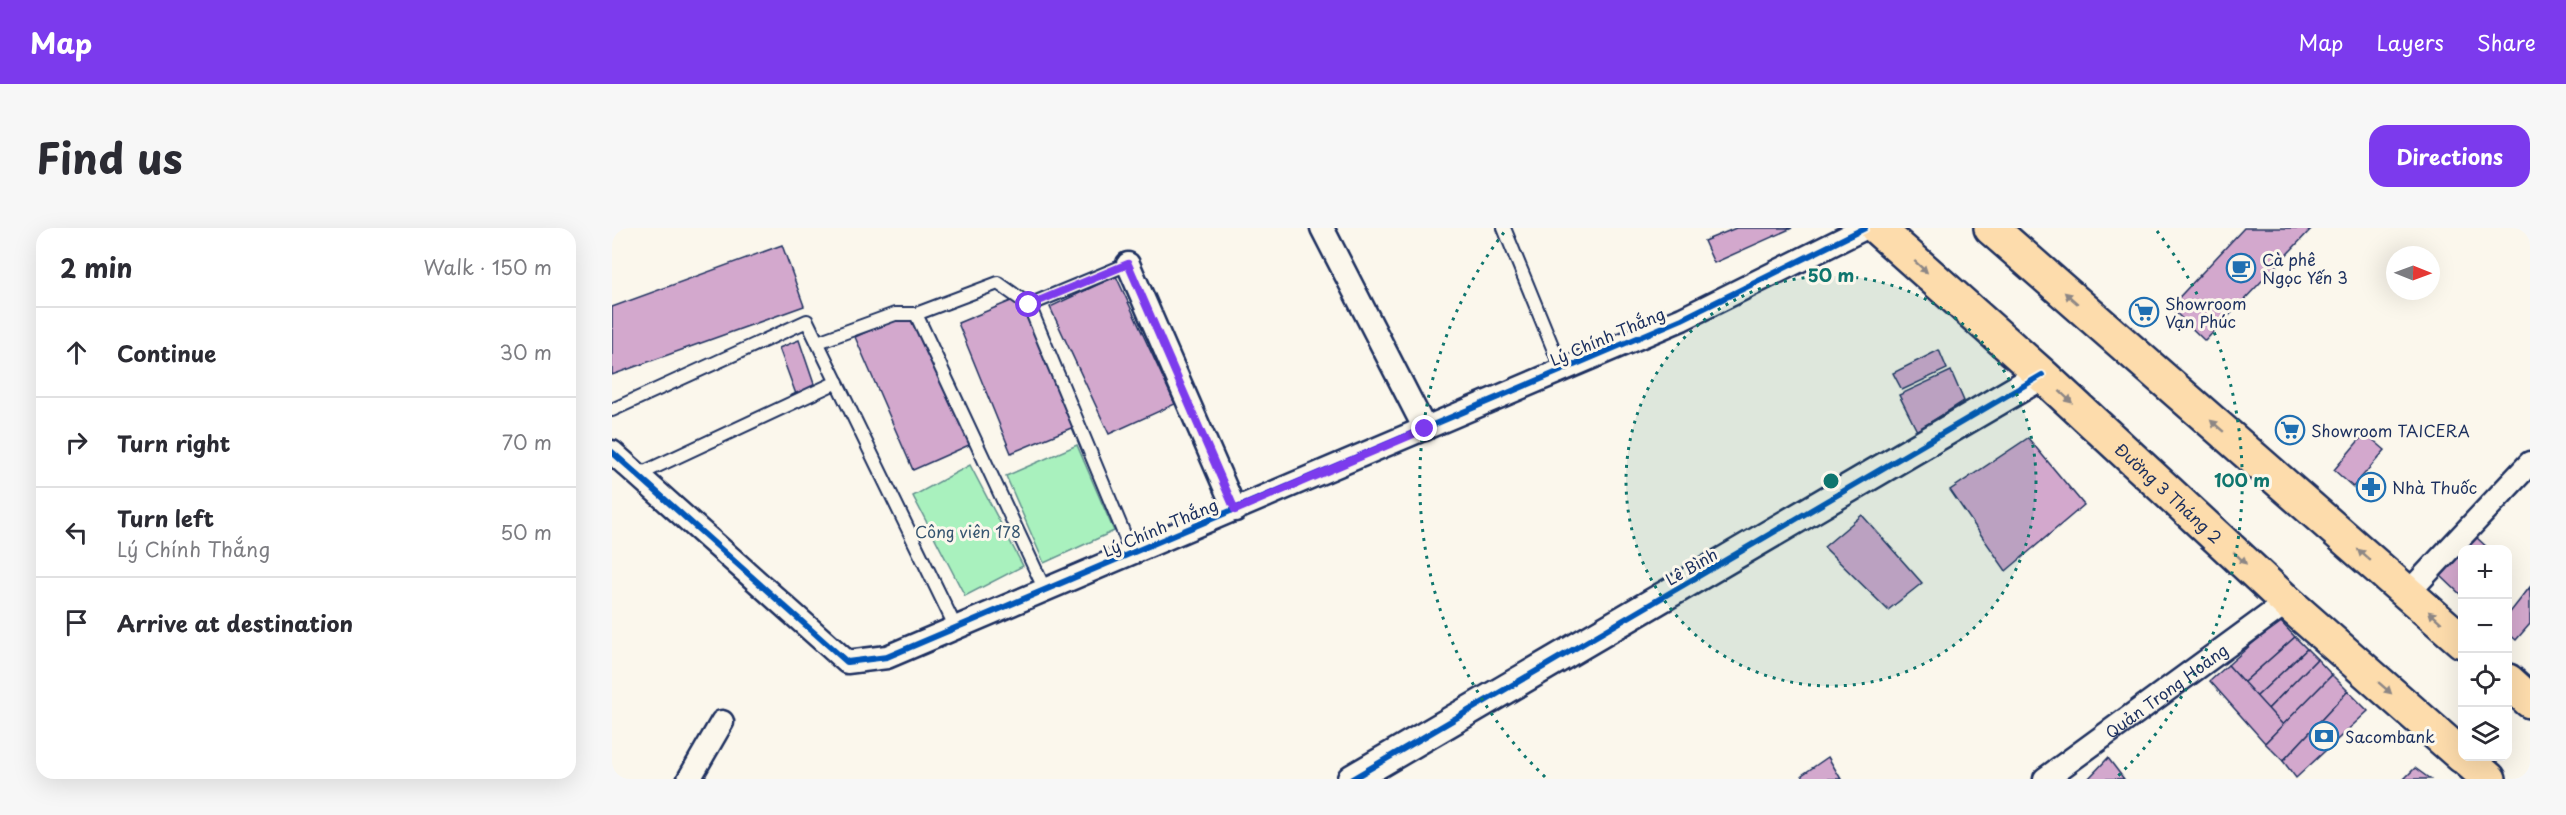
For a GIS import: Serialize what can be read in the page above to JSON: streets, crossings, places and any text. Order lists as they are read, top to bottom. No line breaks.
{"streets":{"highway":["Đường 3 Tháng 2"],"street":["Lý Chính Thắng","Lê Bình","Quản Trọng Hoàng"]},"crossings":[["Đường 3 Tháng 2","Lê Bình"],["Đường 3 Tháng 2","Quản Trọng Hoàng"]],"parks":["Công viên 178"],"places":{"cafe":["Cà phê Ngọc Yến 3"],"supermarket":["Showroom Vạn Phúc","Showroom TAICERA"],"pharmacy":["Nhà Thuốc"],"bank":["Sacombank"]},"north":"right","page":{"header":"Map","nav":["Map","Layers","Share"],"title":"Find us","buttons":"Directions","heading":["2 min","Walk · 150 m"],"list":[["Continue","30 m"],["Turn right","70 m"],["Turn left","Lý Chính Thắng","50 m"],"Arrive at destination"],"map_buttons":["+","−"]},"rings":["50 m","100 m"]}
